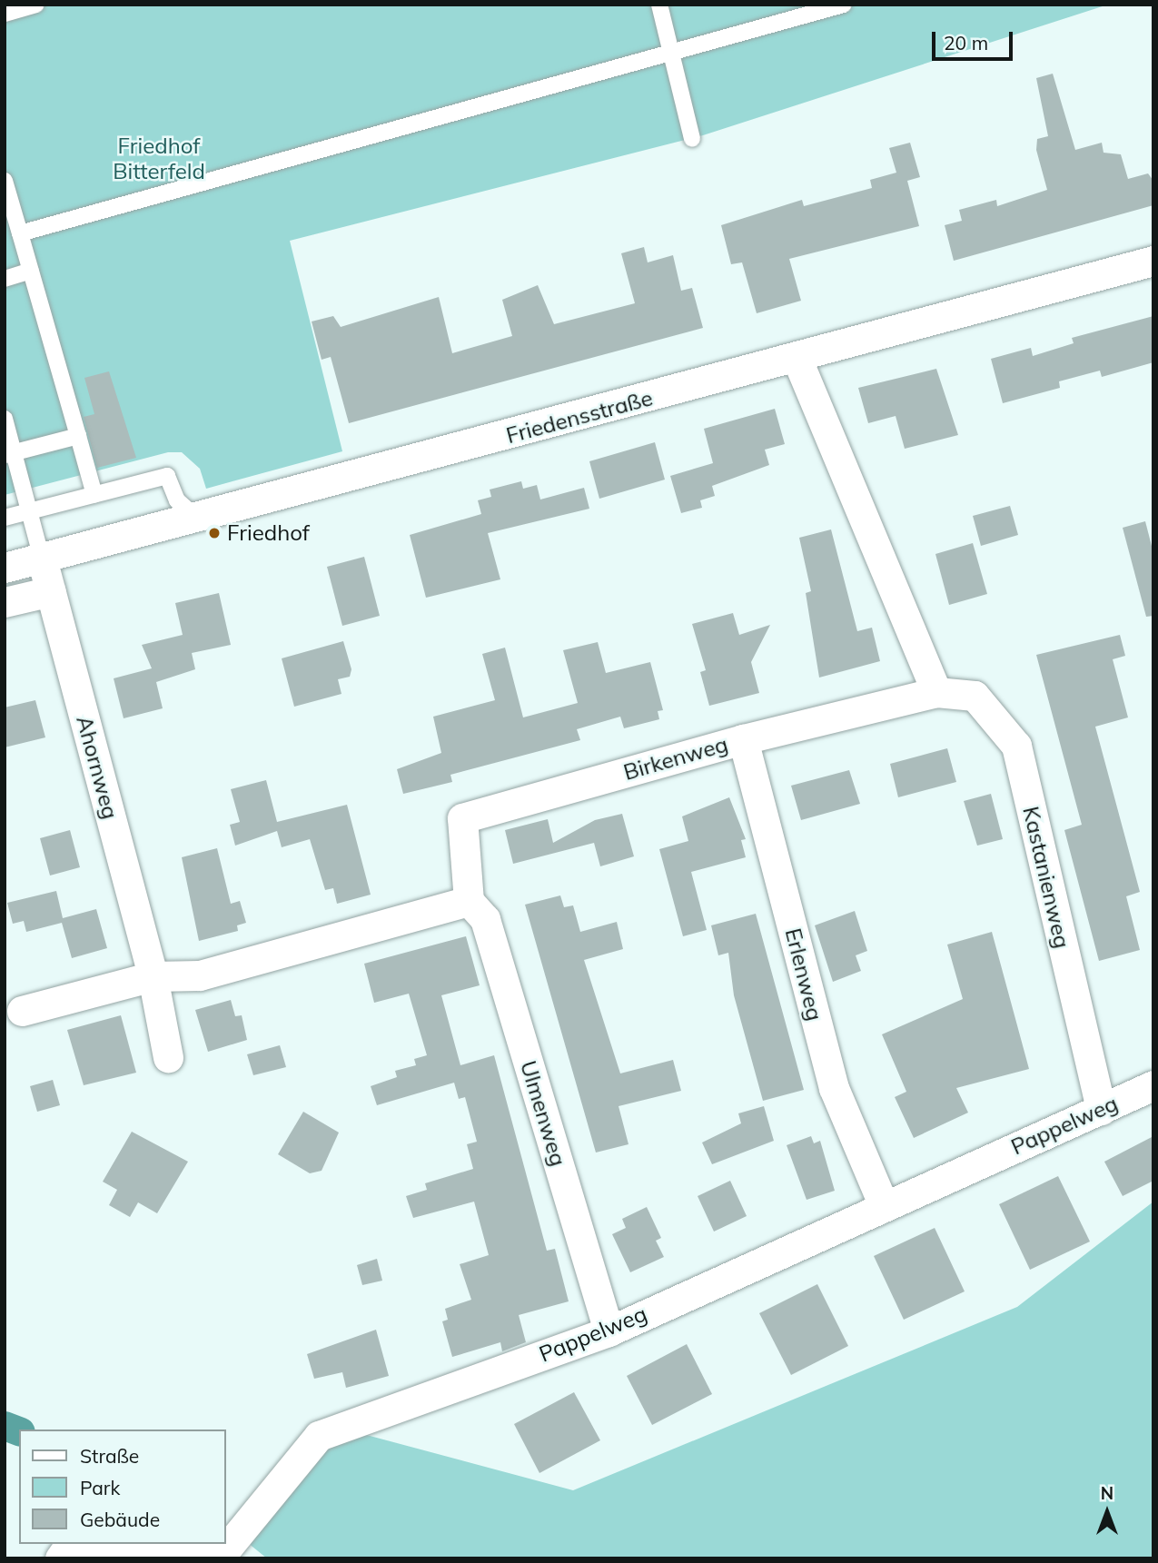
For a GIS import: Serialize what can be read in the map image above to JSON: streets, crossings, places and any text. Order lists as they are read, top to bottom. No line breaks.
{"streets":{"street":["Friedensstraße","Birkenweg","Ahornweg","Kastanienweg","Erlenweg","Ulmenweg","Pappelweg"]},"crossings":[["Friedensstraße","Ahornweg"],["Birkenweg","Kastanienweg"],["Birkenweg","Erlenweg"],["Birkenweg","Ulmenweg"],["Kastanienweg","Pappelweg"],["Erlenweg","Pappelweg"],["Ulmenweg","Pappelweg"]],"parks":["Friedhof Bitterfeld"],"places":["Friedhof"],"legend":["Straße","Park","Gebäude"],"scale_bar":"20 m","north":"top"}
